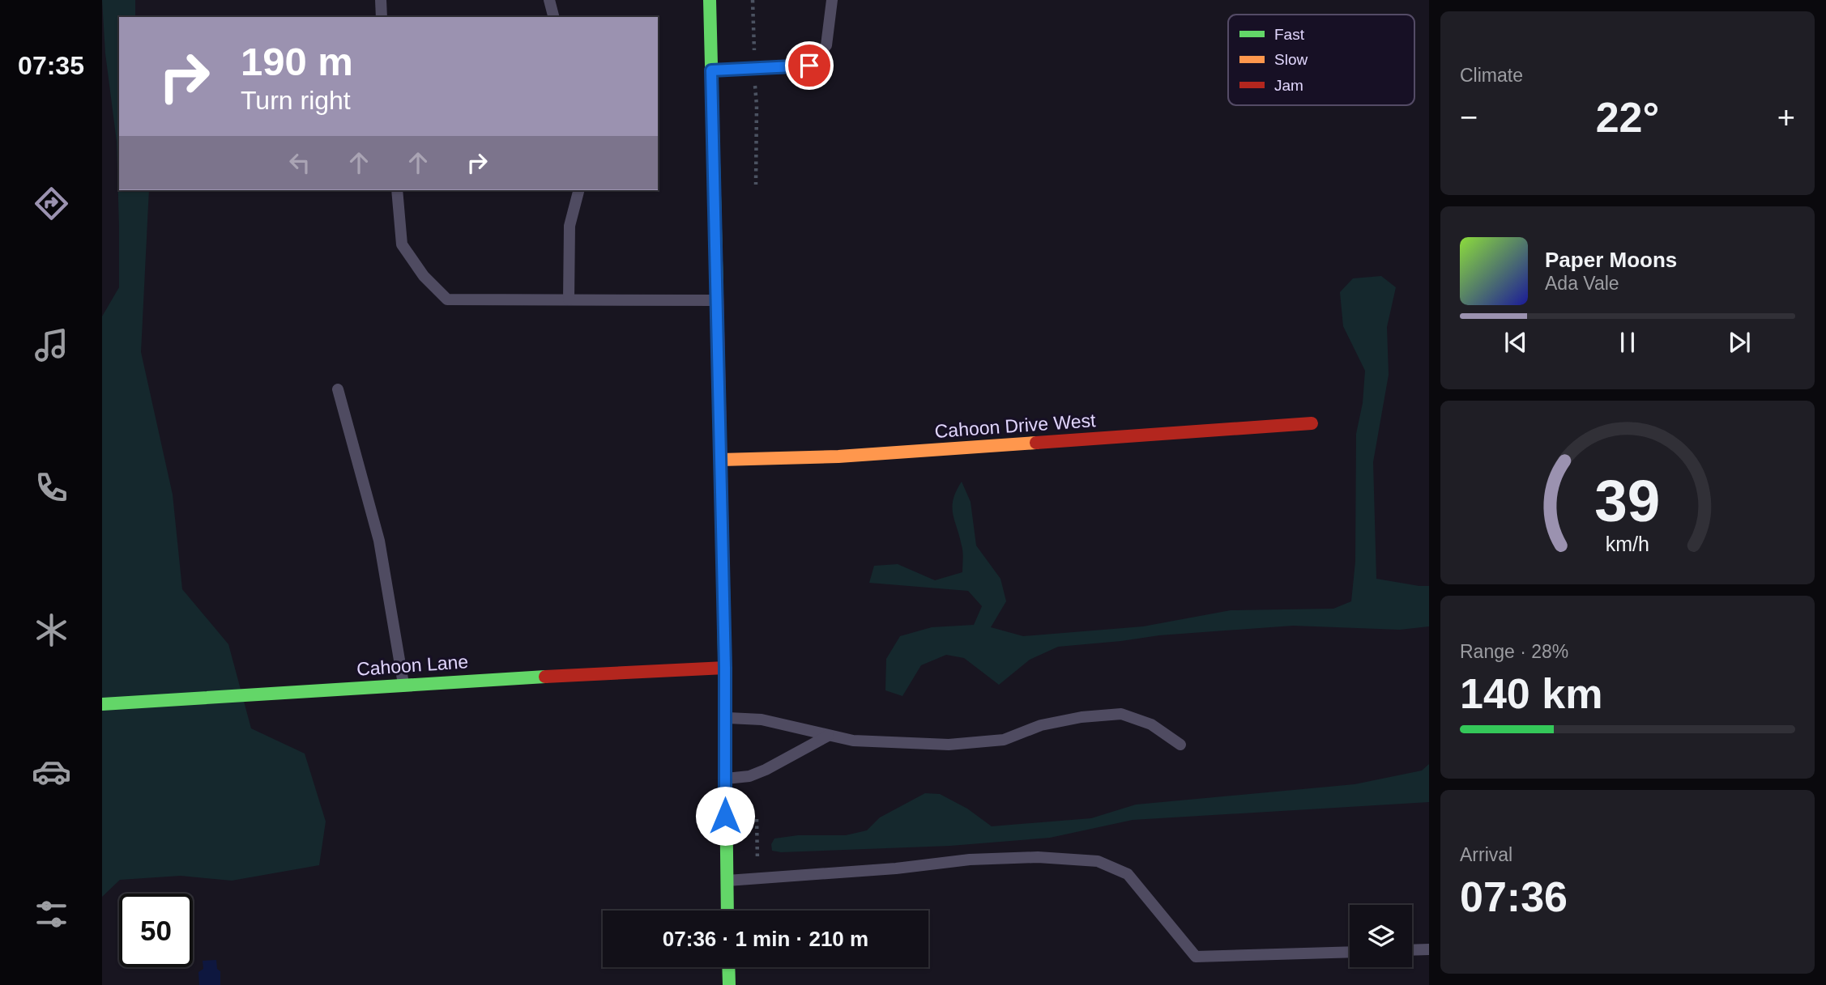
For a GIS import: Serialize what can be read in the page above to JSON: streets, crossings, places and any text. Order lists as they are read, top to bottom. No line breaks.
{"streets":{"street":["Cahoon Drive West","Cahoon Lane"]},"legend":["Fast","Slow","Jam"],"page":{"tabs":"07:35","tile":["Climate",["Range · 28%","140 km"],["Arrival","07:36"]],"turn":["190 m","Turn right"],"heat":["−","22°","+"],"song":["Paper Moons","Ada Vale"],"limit":"50","trip":"07:36 · 1 min · 210 m","gauge":["39","km/h"]}}
